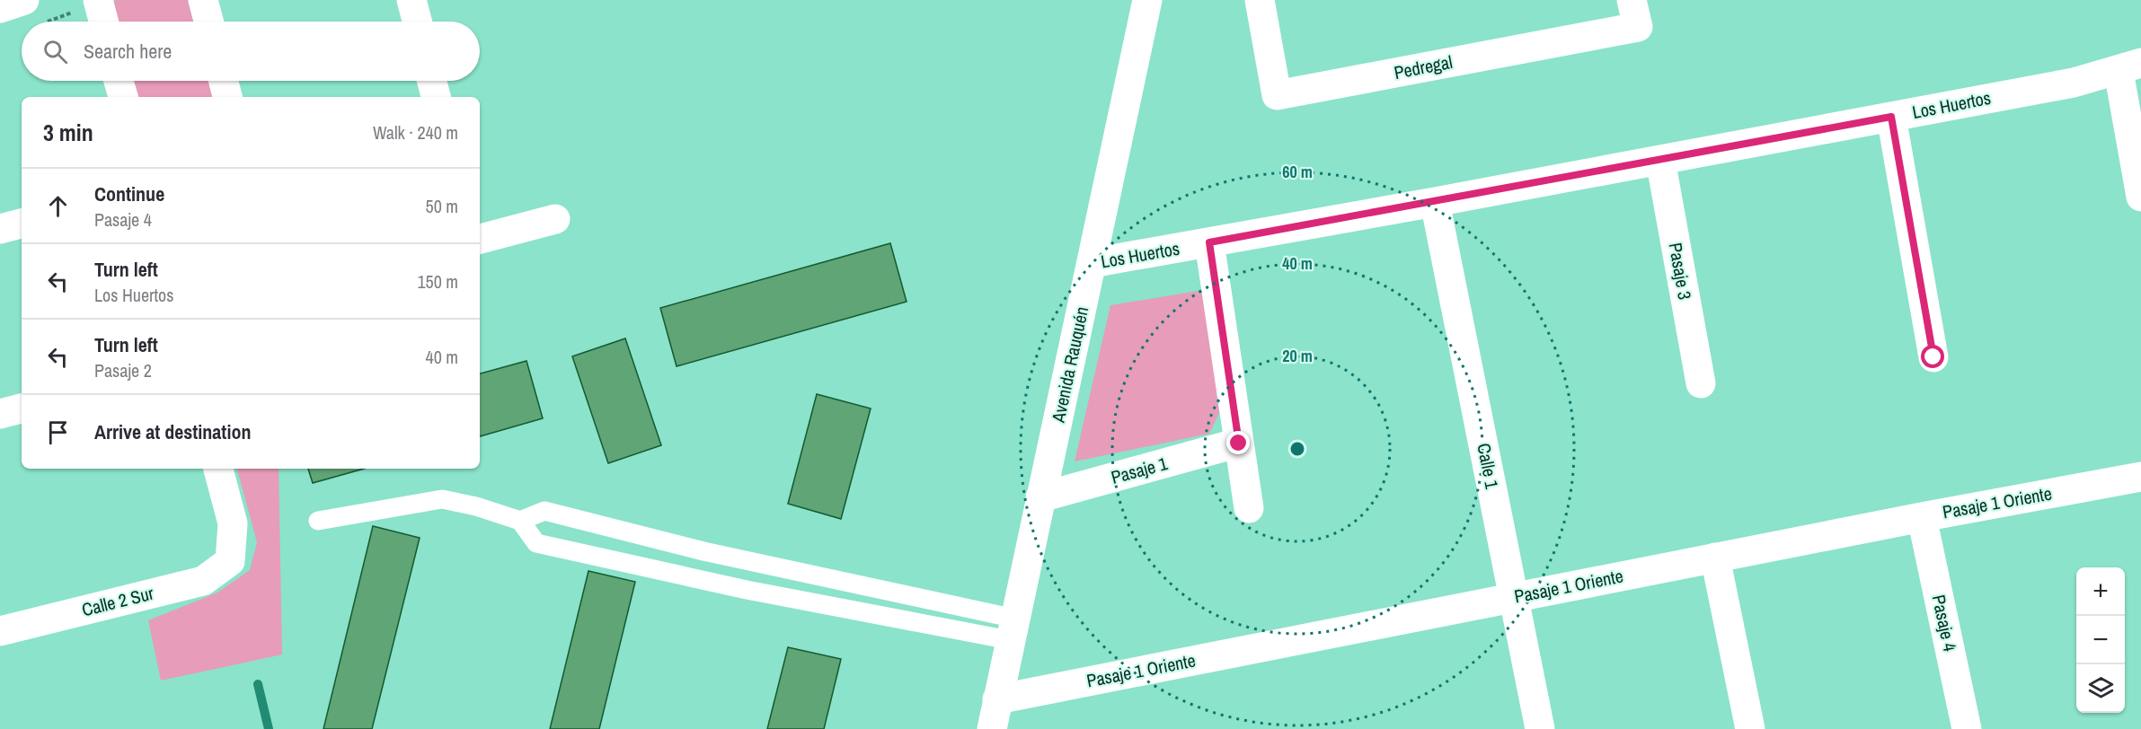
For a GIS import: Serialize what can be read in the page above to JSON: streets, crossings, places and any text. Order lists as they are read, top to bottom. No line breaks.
{"streets":{"street":["Pedregal","Los Huertos","Pasaje 3","Avenida Rauquén","Calle 1","Pasaje 1","Pasaje 1 Oriente","Calle 2 Sur","Pasaje 4"]},"crossings":[["Los Huertos","Pasaje 3"],["Los Huertos","Avenida Rauquén"],["Los Huertos","Calle 1"],["Avenida Rauquén","Pasaje 1"],["Avenida Rauquén","Pasaje 1 Oriente"],["Calle 1","Pasaje 1 Oriente"],["Pasaje 1 Oriente","Pasaje 4"]],"page":{"search":"Search here","heading":["3 min","Walk · 240 m"],"list":[["Continue","Pasaje 4","50 m"],["Turn left","Los Huertos","150 m"],["Turn left","Pasaje 2","40 m"],"Arrive at destination"],"map_buttons":["+","−"]},"rings":["60 m","40 m","20 m"]}
